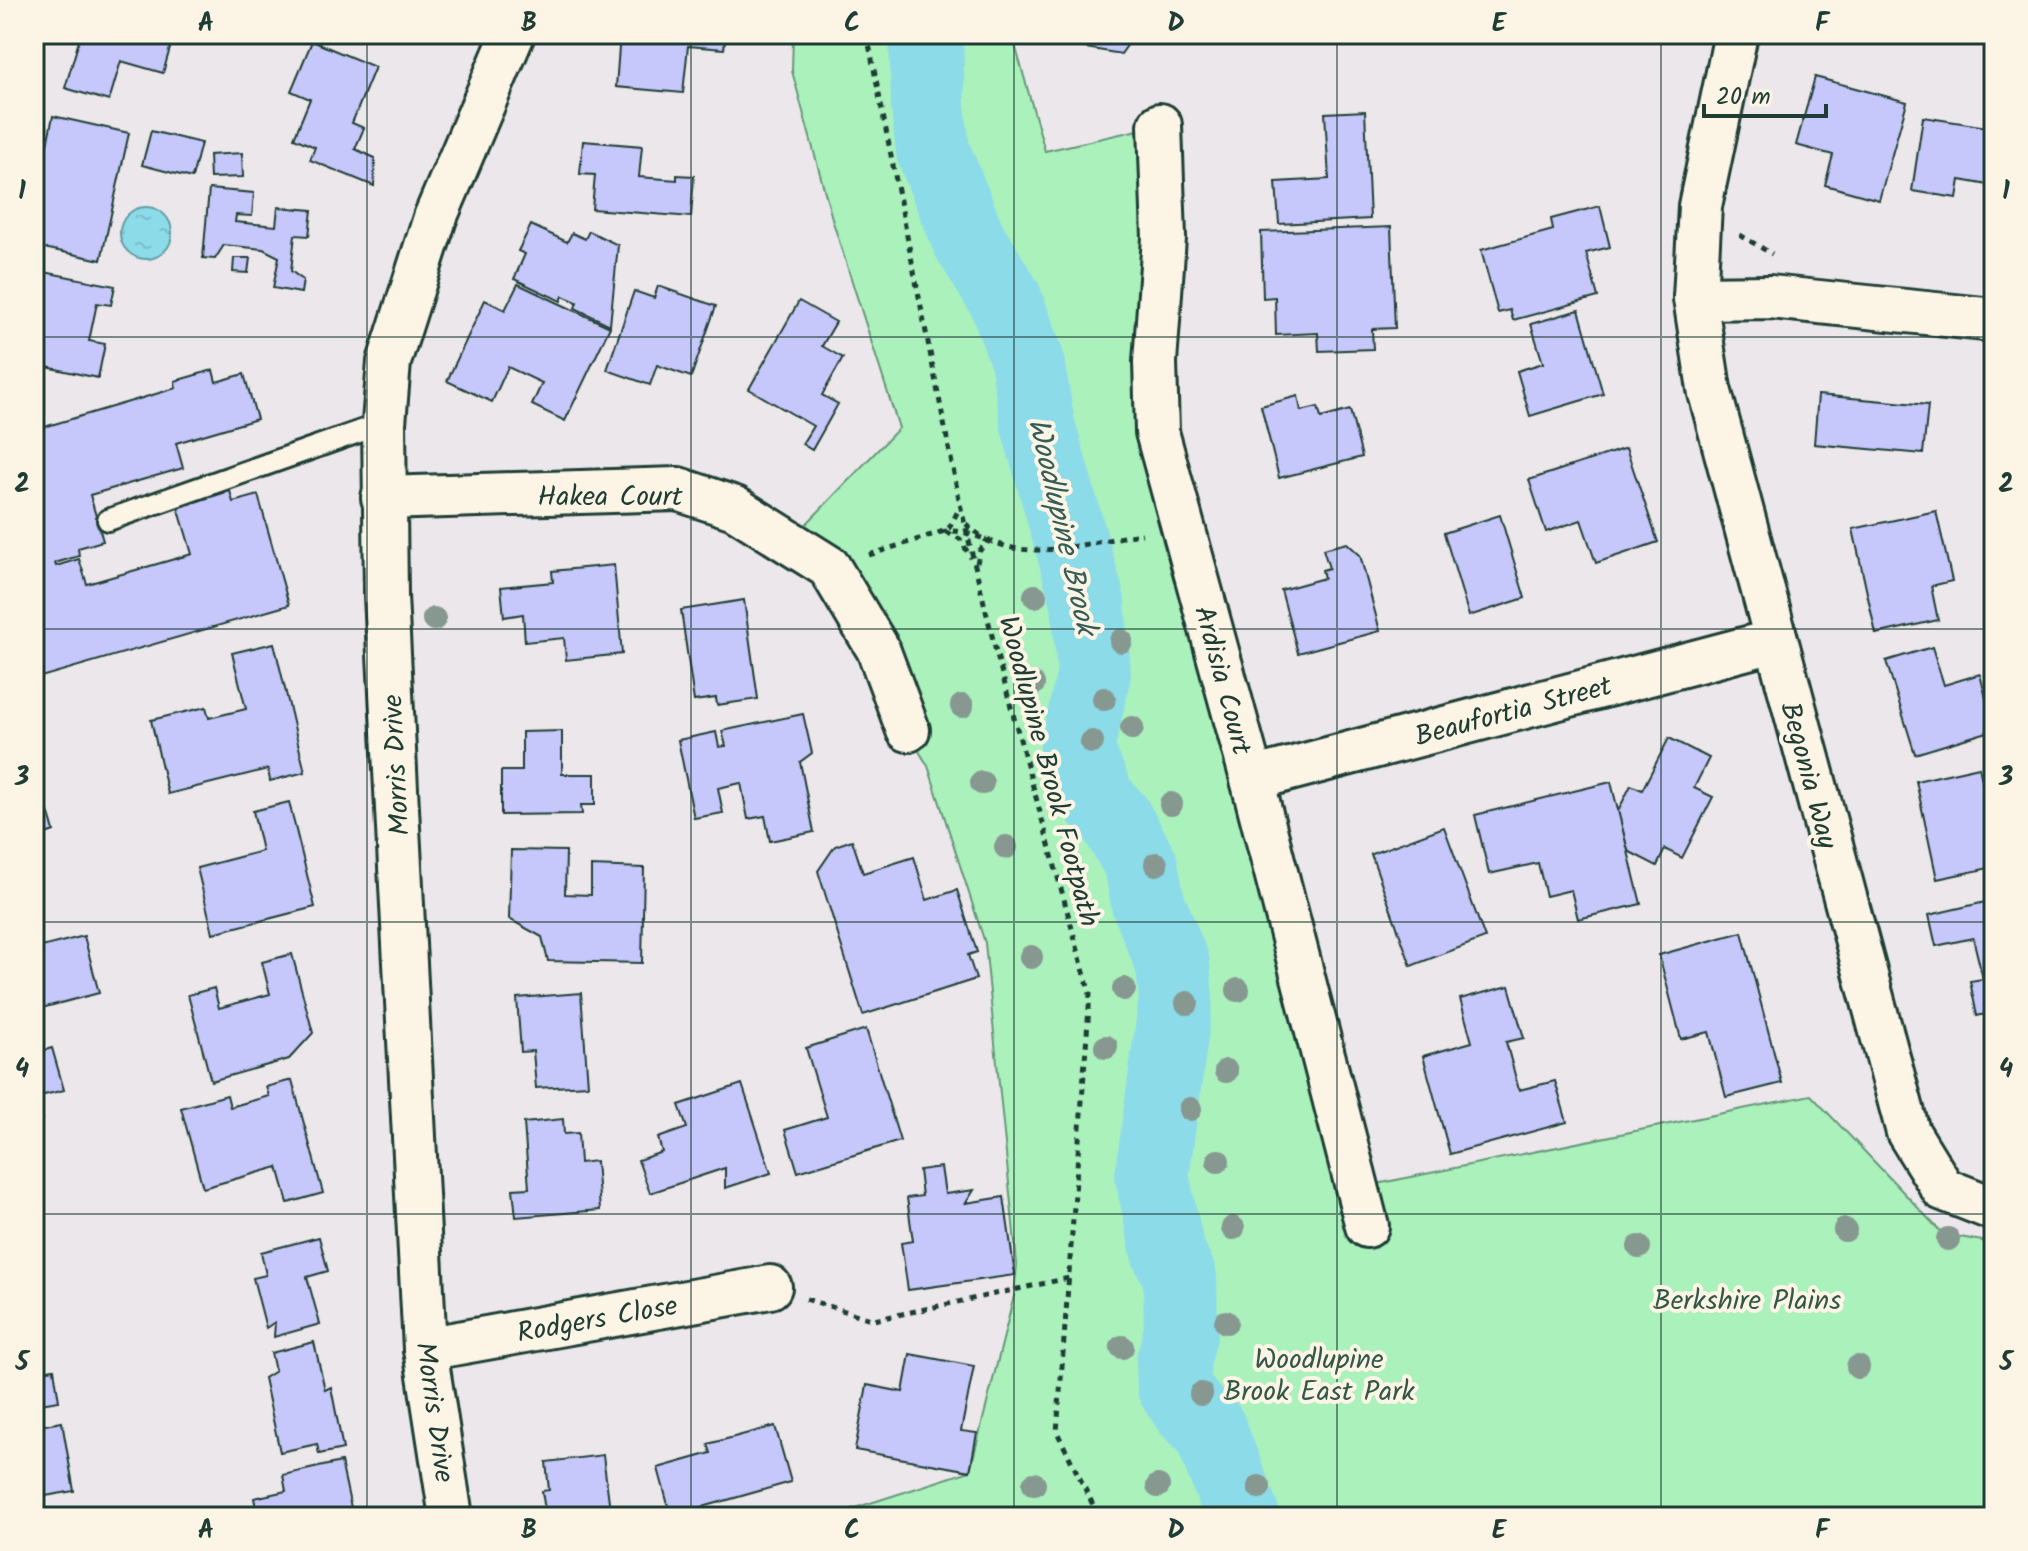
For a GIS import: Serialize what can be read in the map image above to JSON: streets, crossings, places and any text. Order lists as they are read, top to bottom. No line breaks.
{"streets":{"street":["Hakea Court","Ardisia Court","Beaufortia Street","Morris Drive","Begonia Way","Rodgers Close"],"path":["Woodlupine Brook Footpath"]},"crossings":[["Hakea Court","Morris Drive"],["Ardisia Court","Beaufortia Street"],["Beaufortia Street","Begonia Way"],["Morris Drive","Rodgers Close"]],"water":["Woodlupine Brook"],"parks":["Berkshire Plains","Woodlupine Brook East Park"],"scale_bar":"20 m","grid":{"columns":["A","B","C","D","E","F"],"rows":["1","2","3","4","5"]}}
